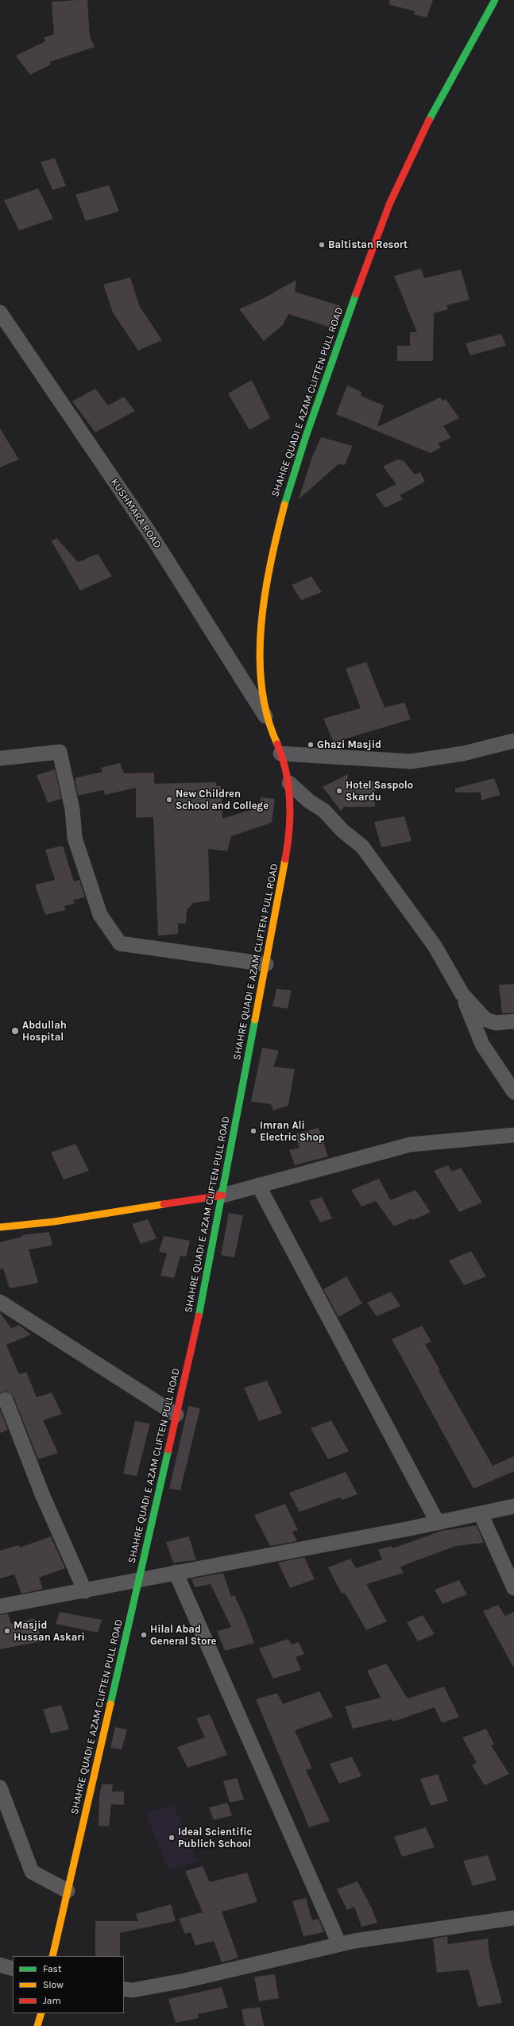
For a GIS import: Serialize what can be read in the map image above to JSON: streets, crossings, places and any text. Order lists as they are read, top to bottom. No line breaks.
{"streets":{"main road":["SHAHRE QUADI E AZAM CLIFTEN PULL ROAD"],"street":["KUSHMARA ROAD"]},"crossings":[["SHAHRE QUADI E AZAM CLIFTEN PULL ROAD","KUSHMARA ROAD"]],"places":["Baltistan Resort","Ghazi Masjid","Hotel Saspolo Skardu","New Children School and College","Abdullah Hospital","Imran Ali Electric Shop","Masjid Hussan Askari","Hilal Abad General Store","Ideal Scientific Publich School"],"legend":["Fast","Slow","Jam"]}
